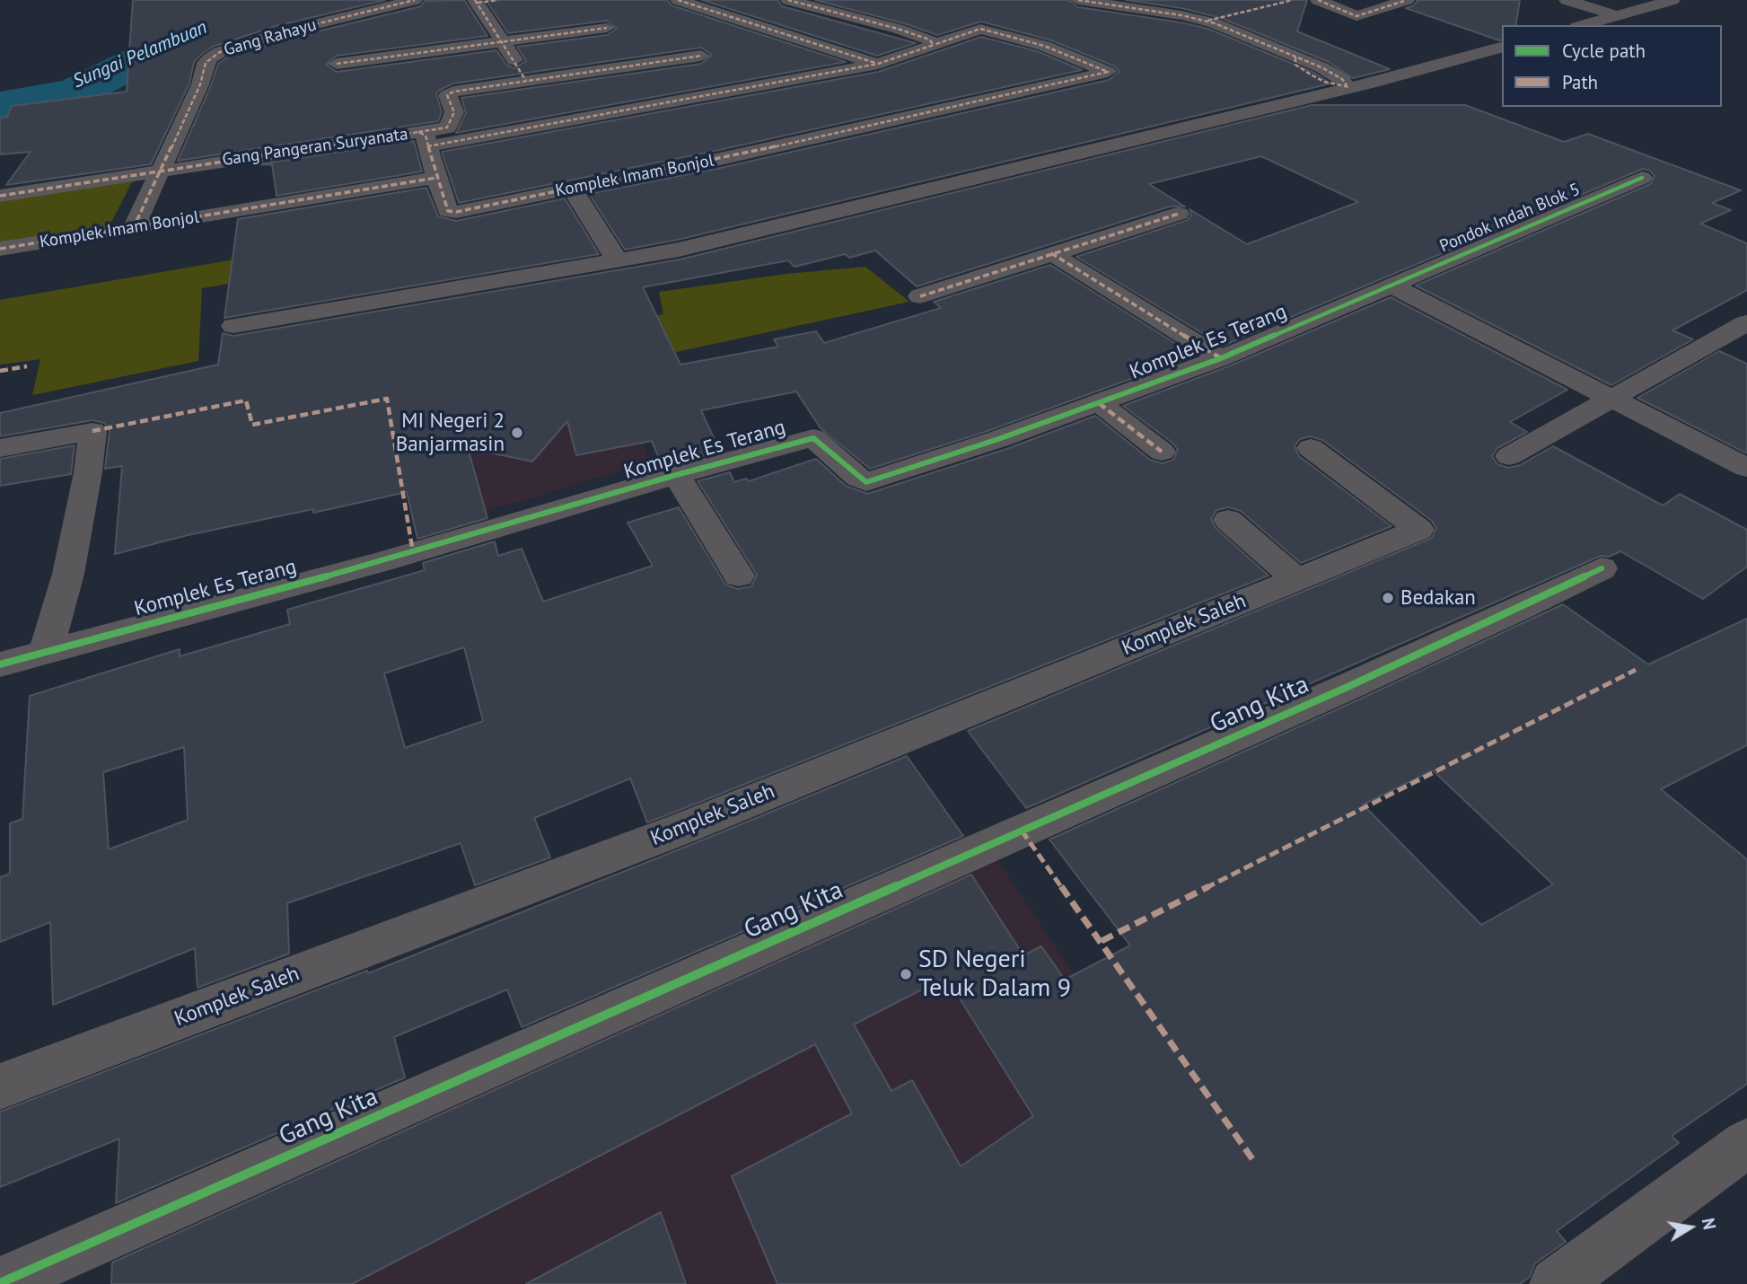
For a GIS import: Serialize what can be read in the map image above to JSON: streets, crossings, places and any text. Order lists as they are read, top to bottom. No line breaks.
{"streets":{"street":["Gang Rahayu","Gang Pangeran Suryanata","Komplek Imam Bonjol","Pondok Indah Blok 5","Komplek Es Terang","Komplek Saleh","Gang Kita"]},"crossings":[["Gang Rahayu","Gang Pangeran Suryanata"],["Gang Pangeran Suryanata","Komplek Imam Bonjol"],["Pondok Indah Blok 5","Komplek Es Terang"]],"water":["Sungai Pelambuan"],"places":["MI Negeri 2 Banjarmasin","Bedakan","SD Negeri Teluk Dalam 9"],"legend":["Cycle path","Path"],"north":"right"}
